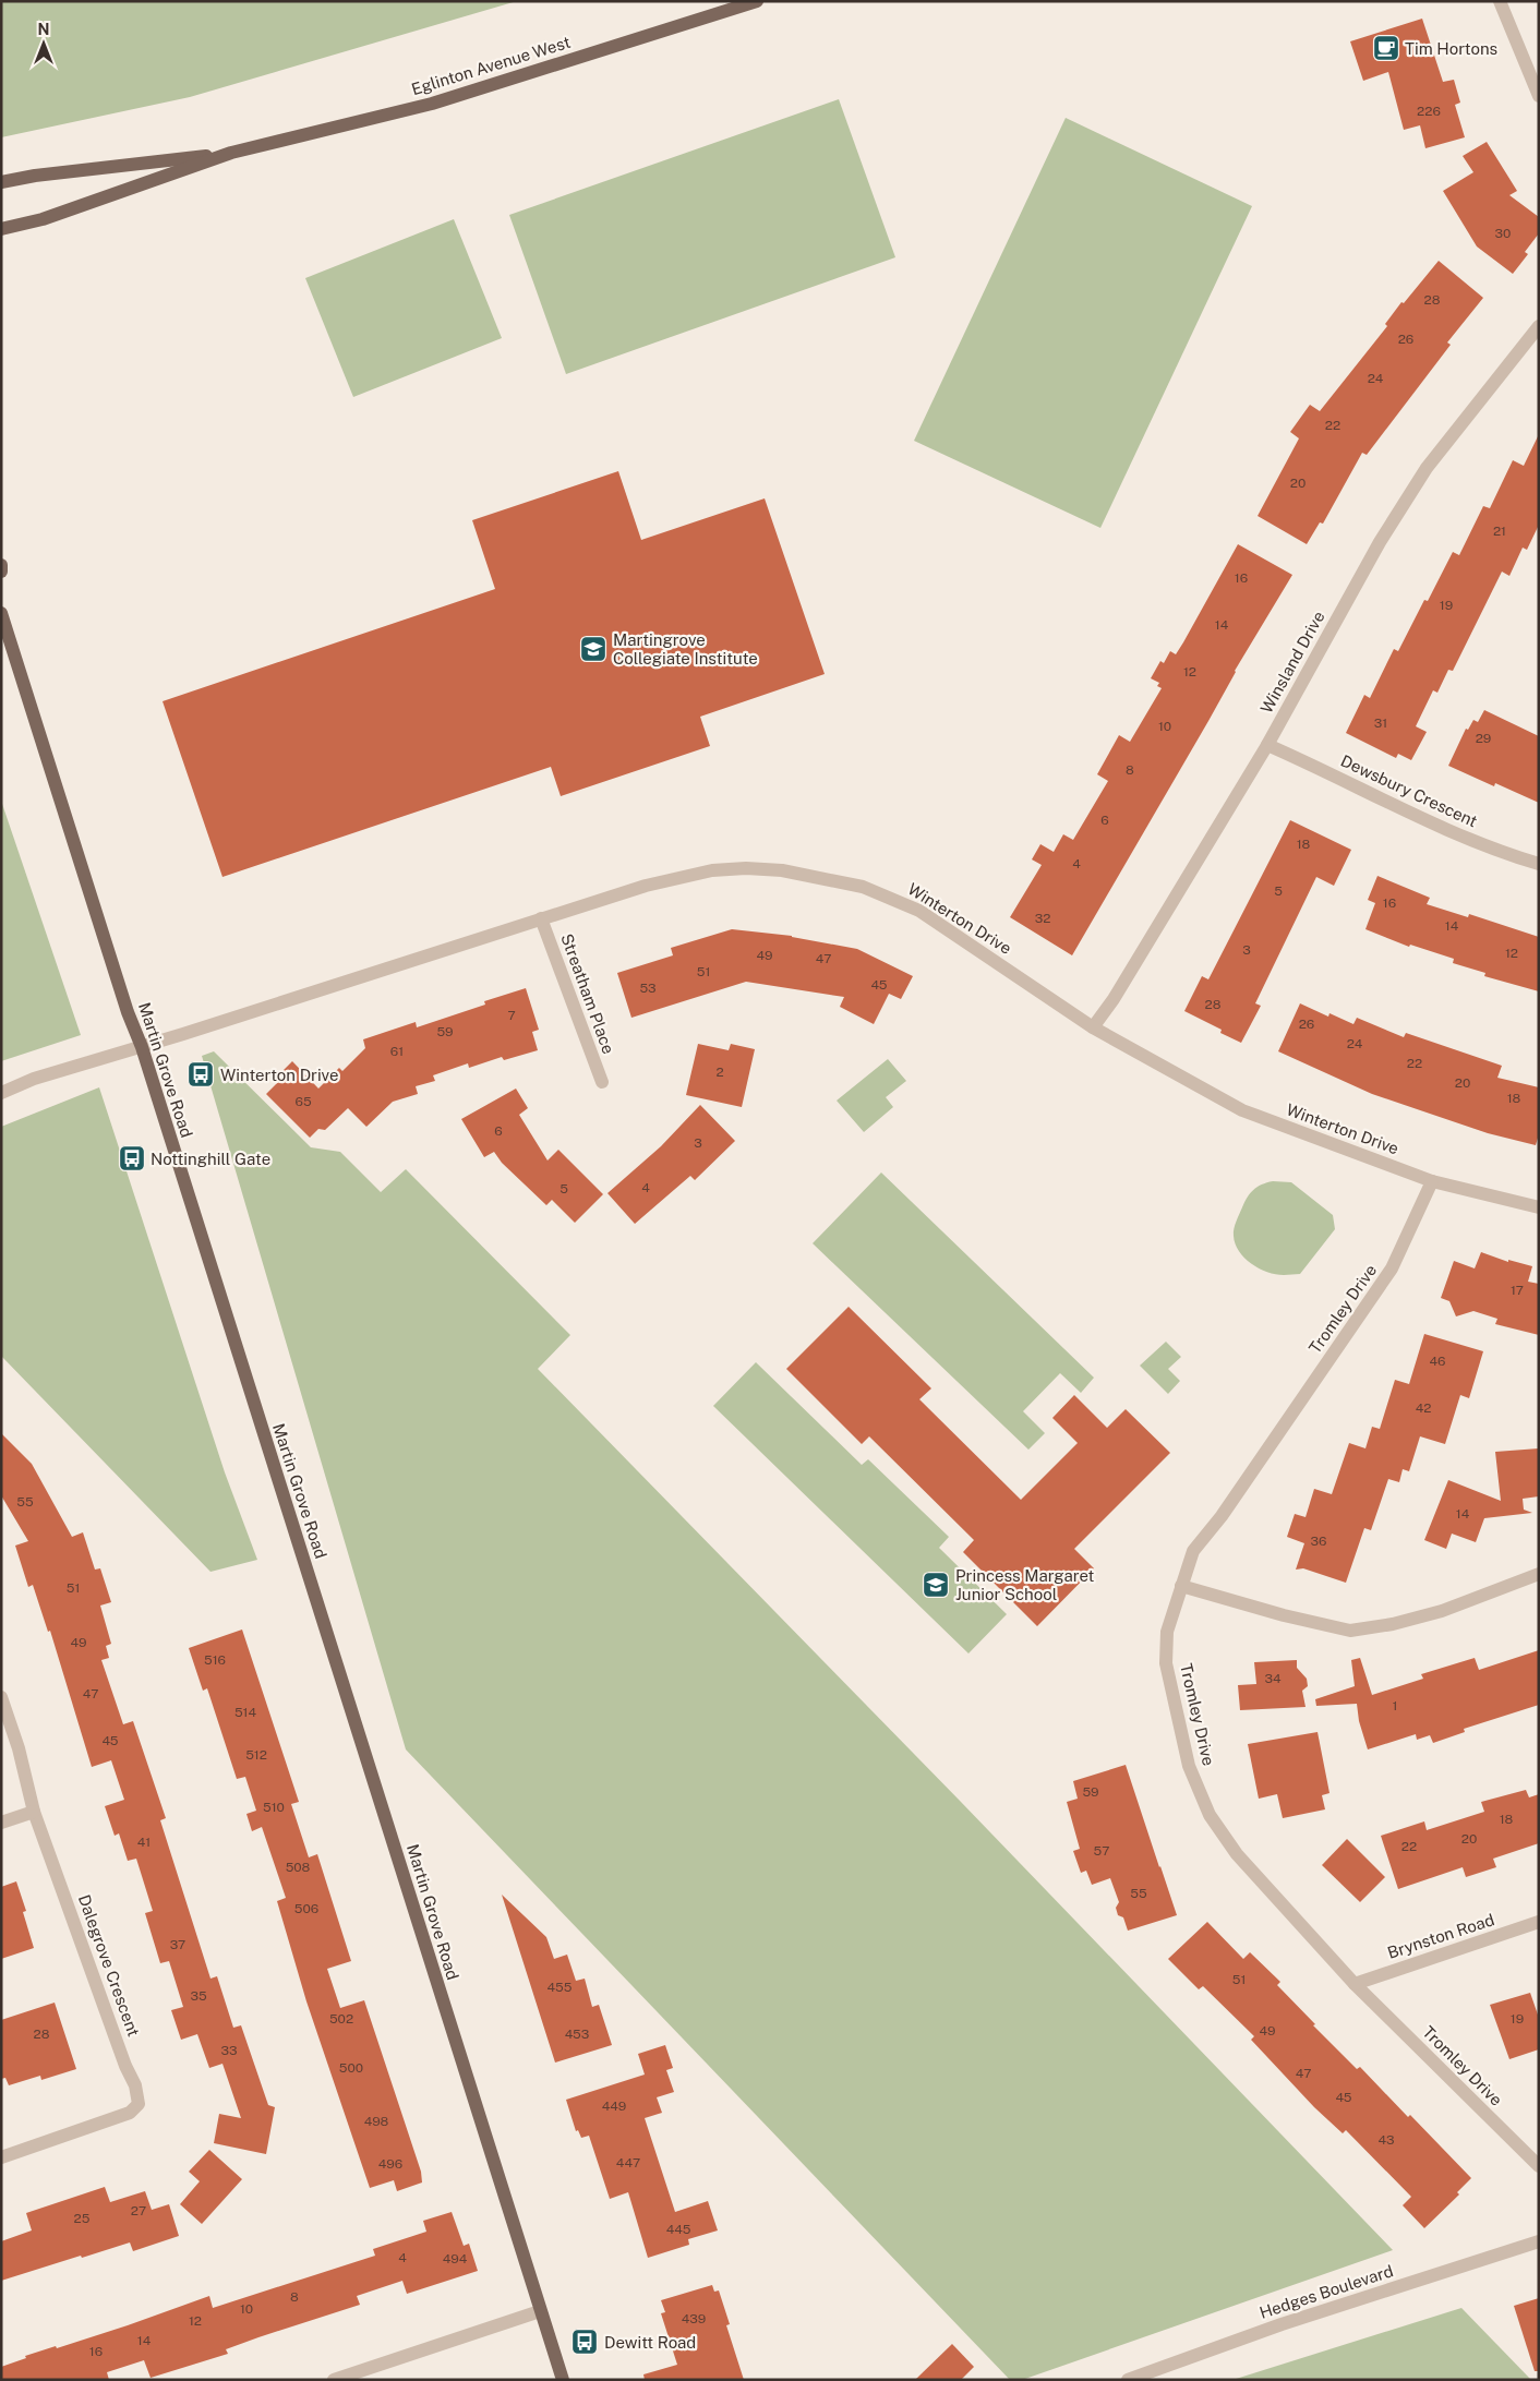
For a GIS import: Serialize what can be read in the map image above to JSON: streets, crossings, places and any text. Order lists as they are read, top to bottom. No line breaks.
{"streets":{"main road":["Eglinton Avenue West","Martin Grove Road"],"street":["Winsland Drive","Dewsbury Crescent","Winterton Drive","Streatham Place","Tromley Drive","Brynston Road","Dalegrove Crescent","Hedges Boulevard"]},"crossings":[["Winsland Drive","Dewsbury Crescent"],["Winsland Drive","Winterton Drive"],["Winterton Drive","Streatham Place"],["Winterton Drive","Martin Grove Road"],["Winterton Drive","Tromley Drive"],["Tromley Drive","Brynston Road"]],"places":{"cafe":["Tim Hortons"],"school or university":["Martingrove Collegiate Institute","Princess Margaret Junior School"],"bus stop":["Winterton Drive","Nottinghill Gate","Dewitt Road"]},"house_numbers":["226","30","28","26","24","22","20","21","16","19","14","12","31","10","29","8","6","18","4","5","16","32","14","3","12","49","47","51","45","53","28","7","26","59","24","61","22","2","20","18","65","6","3","4","5","17","46","42","55","14","36","51","49","516","34","47","1","514","45","512","59","510","18","20","41","22","57","508","55","506","37","51","455","35","502","19","49","28","453","33","500","47","45","449","498","43","447","496","27","25","445","4","494","8","10","439","12","14","16"],"north":"top"}
